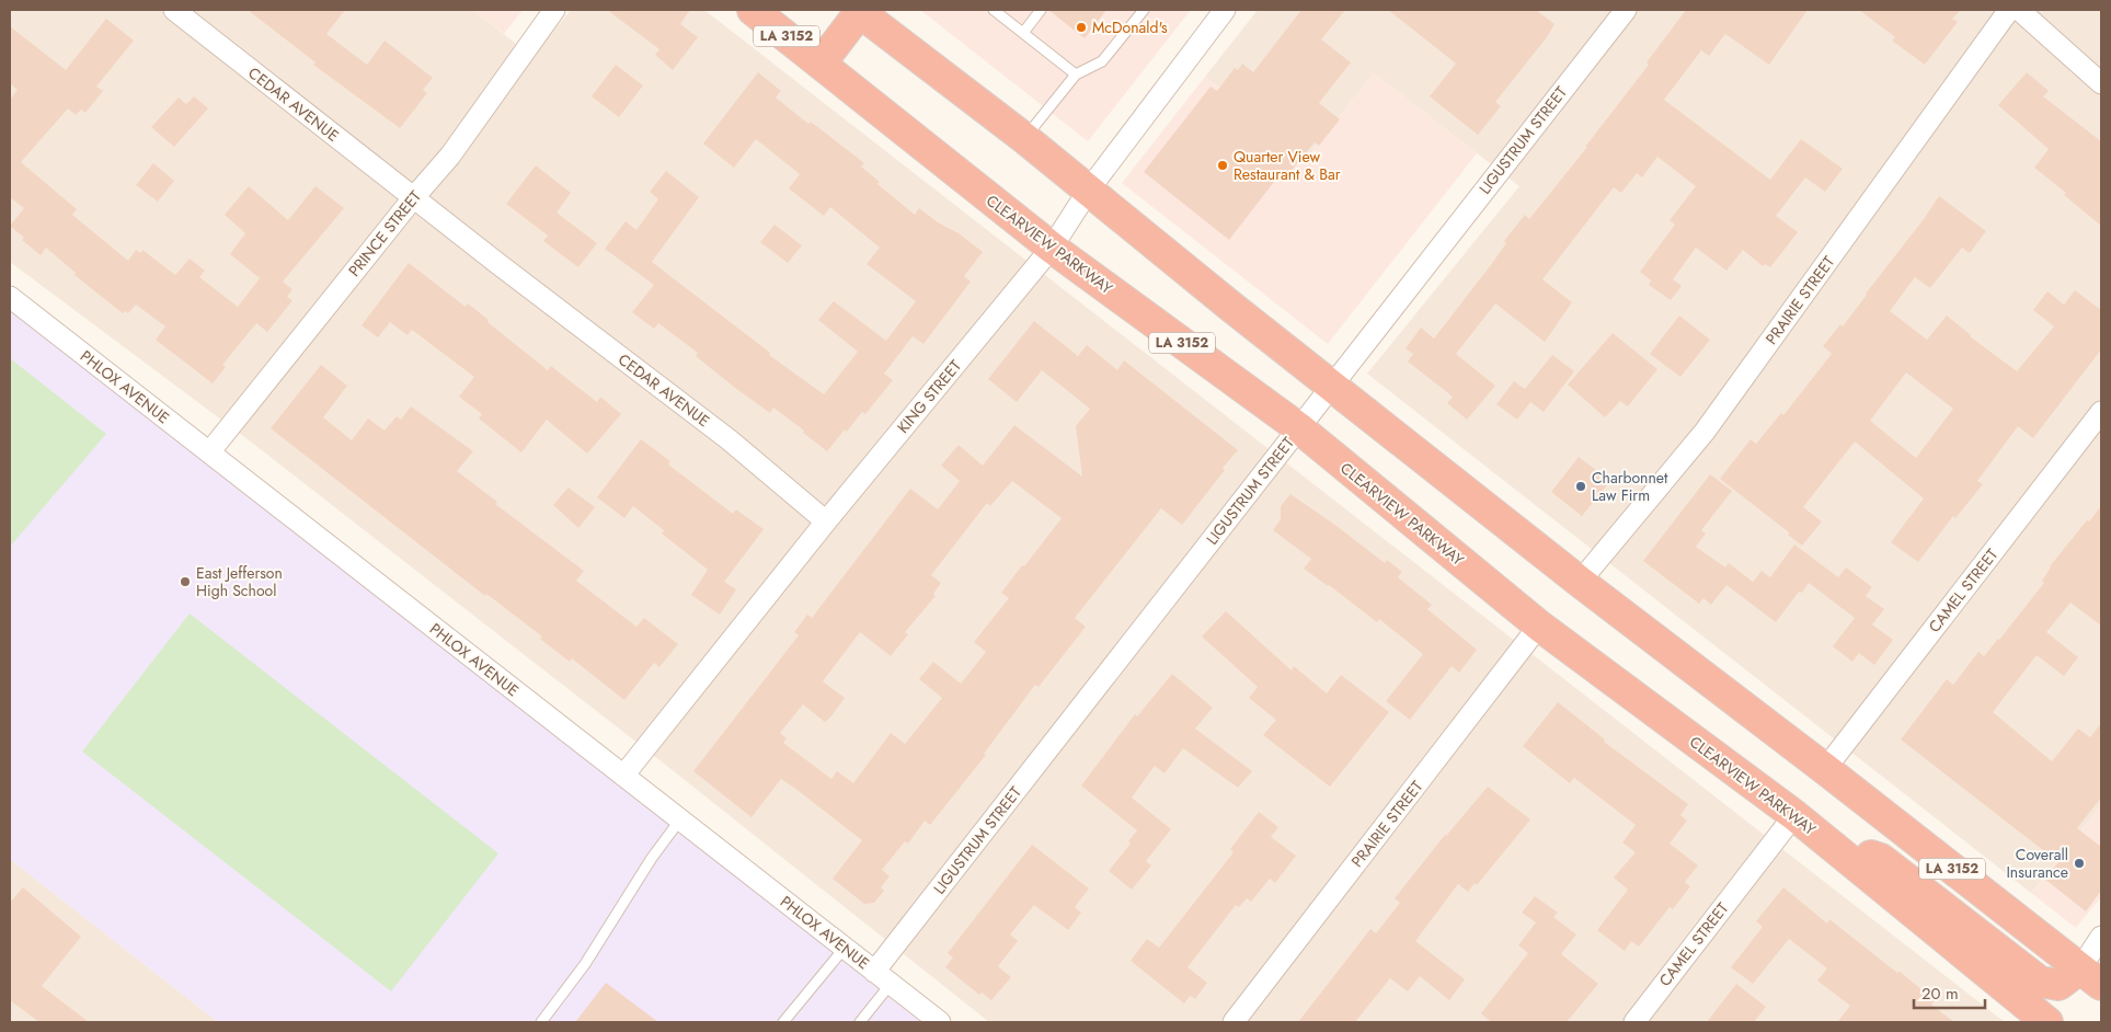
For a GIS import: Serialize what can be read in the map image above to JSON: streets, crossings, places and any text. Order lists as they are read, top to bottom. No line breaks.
{"streets":{"highway":["LA 3152","CLEARVIEW PARKWAY"],"street":["CEDAR AVENUE","LIGUSTRUM STREET","PRINCE STREET","PRAIRIE STREET","PHLOX AVENUE","KING STREET","CAMEL STREET"]},"crossings":[["LA 3152","LIGUSTRUM STREET"],["LA 3152","PRAIRIE STREET"],["LA 3152","KING STREET"],["LA 3152","CAMEL STREET"],["CEDAR AVENUE","PRINCE STREET"],["CEDAR AVENUE","KING STREET"],["LIGUSTRUM STREET","CLEARVIEW PARKWAY"],["LIGUSTRUM STREET","PHLOX AVENUE"],["PRINCE STREET","PHLOX AVENUE"],["CLEARVIEW PARKWAY","PRAIRIE STREET"],["CLEARVIEW PARKWAY","KING STREET"],["CLEARVIEW PARKWAY","CAMEL STREET"],["PHLOX AVENUE","KING STREET"]],"places":["McDonald's","Quarter View Restaurant & Bar","Charbonnet Law Firm","East Jefferson High School","Coverall Insurance"],"scale_bar":"20 m"}
